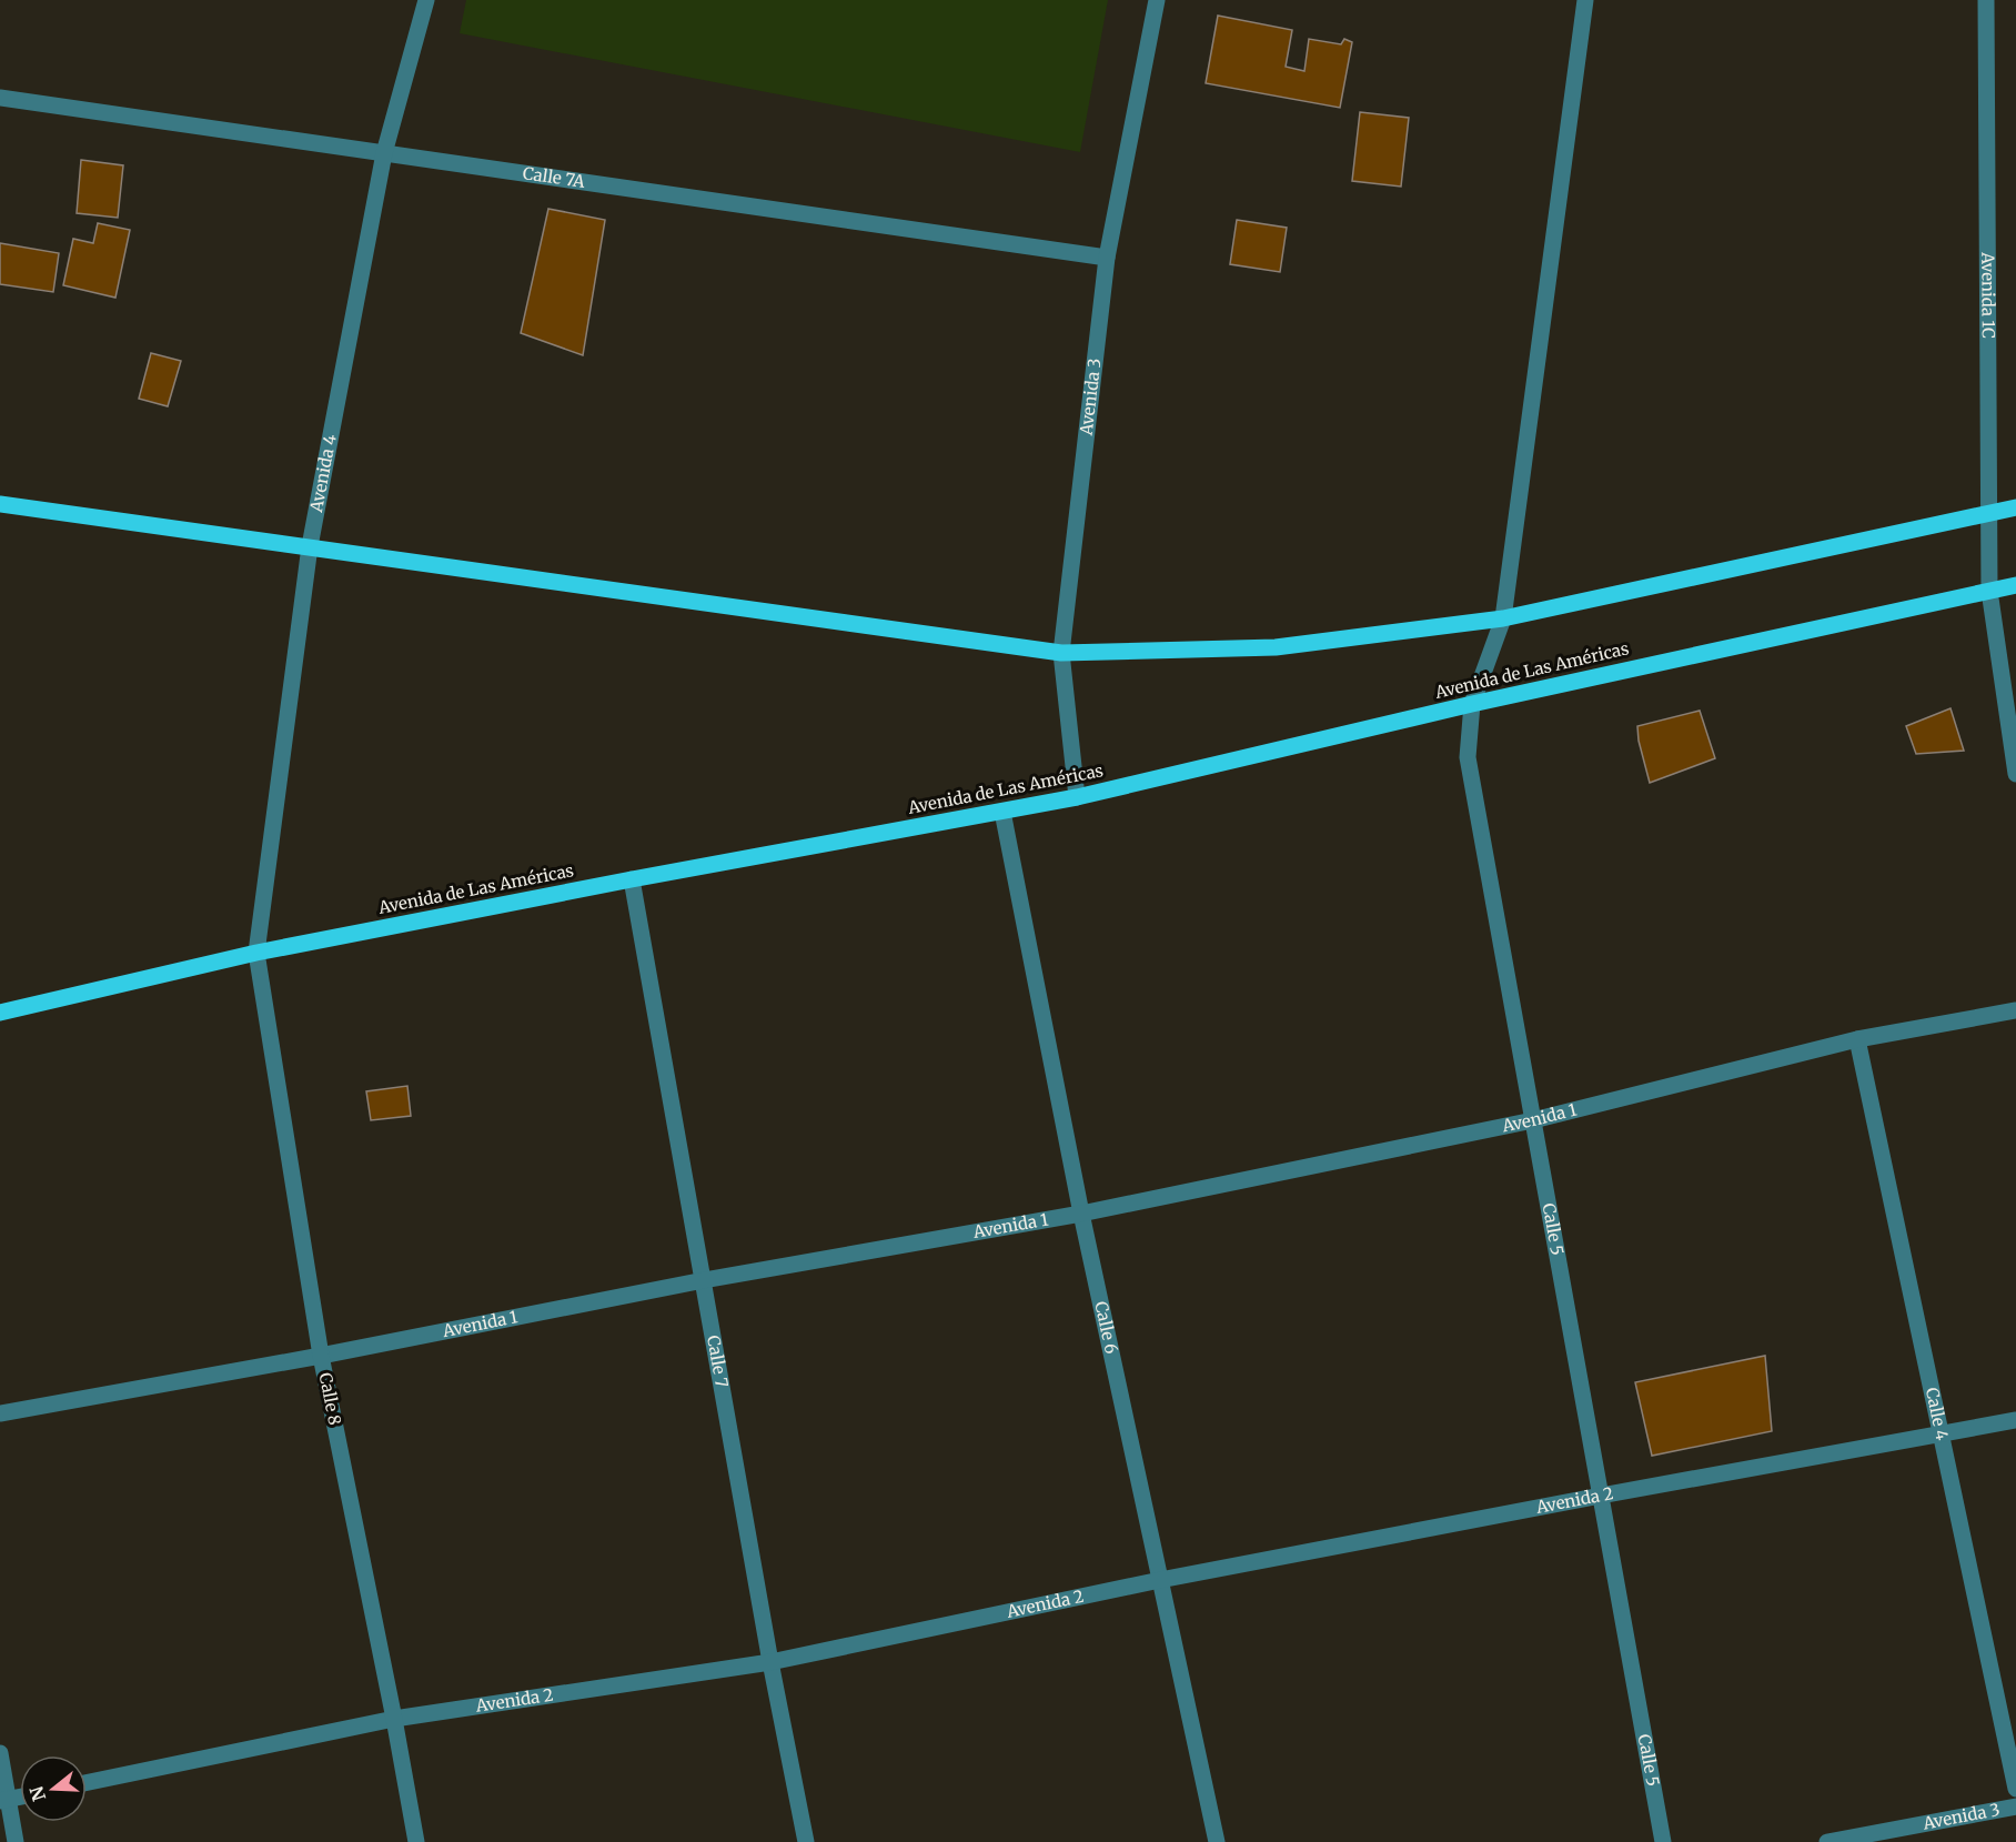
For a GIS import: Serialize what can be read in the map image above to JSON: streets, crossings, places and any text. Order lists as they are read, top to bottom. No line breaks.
{"streets":{"main road":["Avenida de Las Américas"],"street":["Calle 7A","Avenida 1C","Avenida 3","Avenida 4","Avenida 1","Calle 5","Calle 6","Calle 7","Calle 8","Calle 4","Avenida 2"]},"crossings":[["Calle 7A","Avenida 3"],["Calle 7A","Avenida 4"],["Avenida 1C","Avenida de Las Américas"],["Avenida 3","Avenida de Las Américas"],["Avenida 4","Avenida de Las Américas"],["Avenida 4","Calle 8"],["Avenida de Las Américas","Calle 5"],["Avenida de Las Américas","Calle 6"],["Avenida de Las Américas","Calle 7"],["Avenida de Las Américas","Calle 8"],["Avenida 1","Calle 5"],["Avenida 1","Calle 6"],["Avenida 1","Calle 7"],["Avenida 1","Calle 8"],["Avenida 1","Calle 4"],["Calle 5","Avenida 2"],["Calle 6","Avenida 2"],["Calle 7","Avenida 2"],["Calle 8","Avenida 2"],["Calle 4","Avenida 2"]],"north":"left"}
